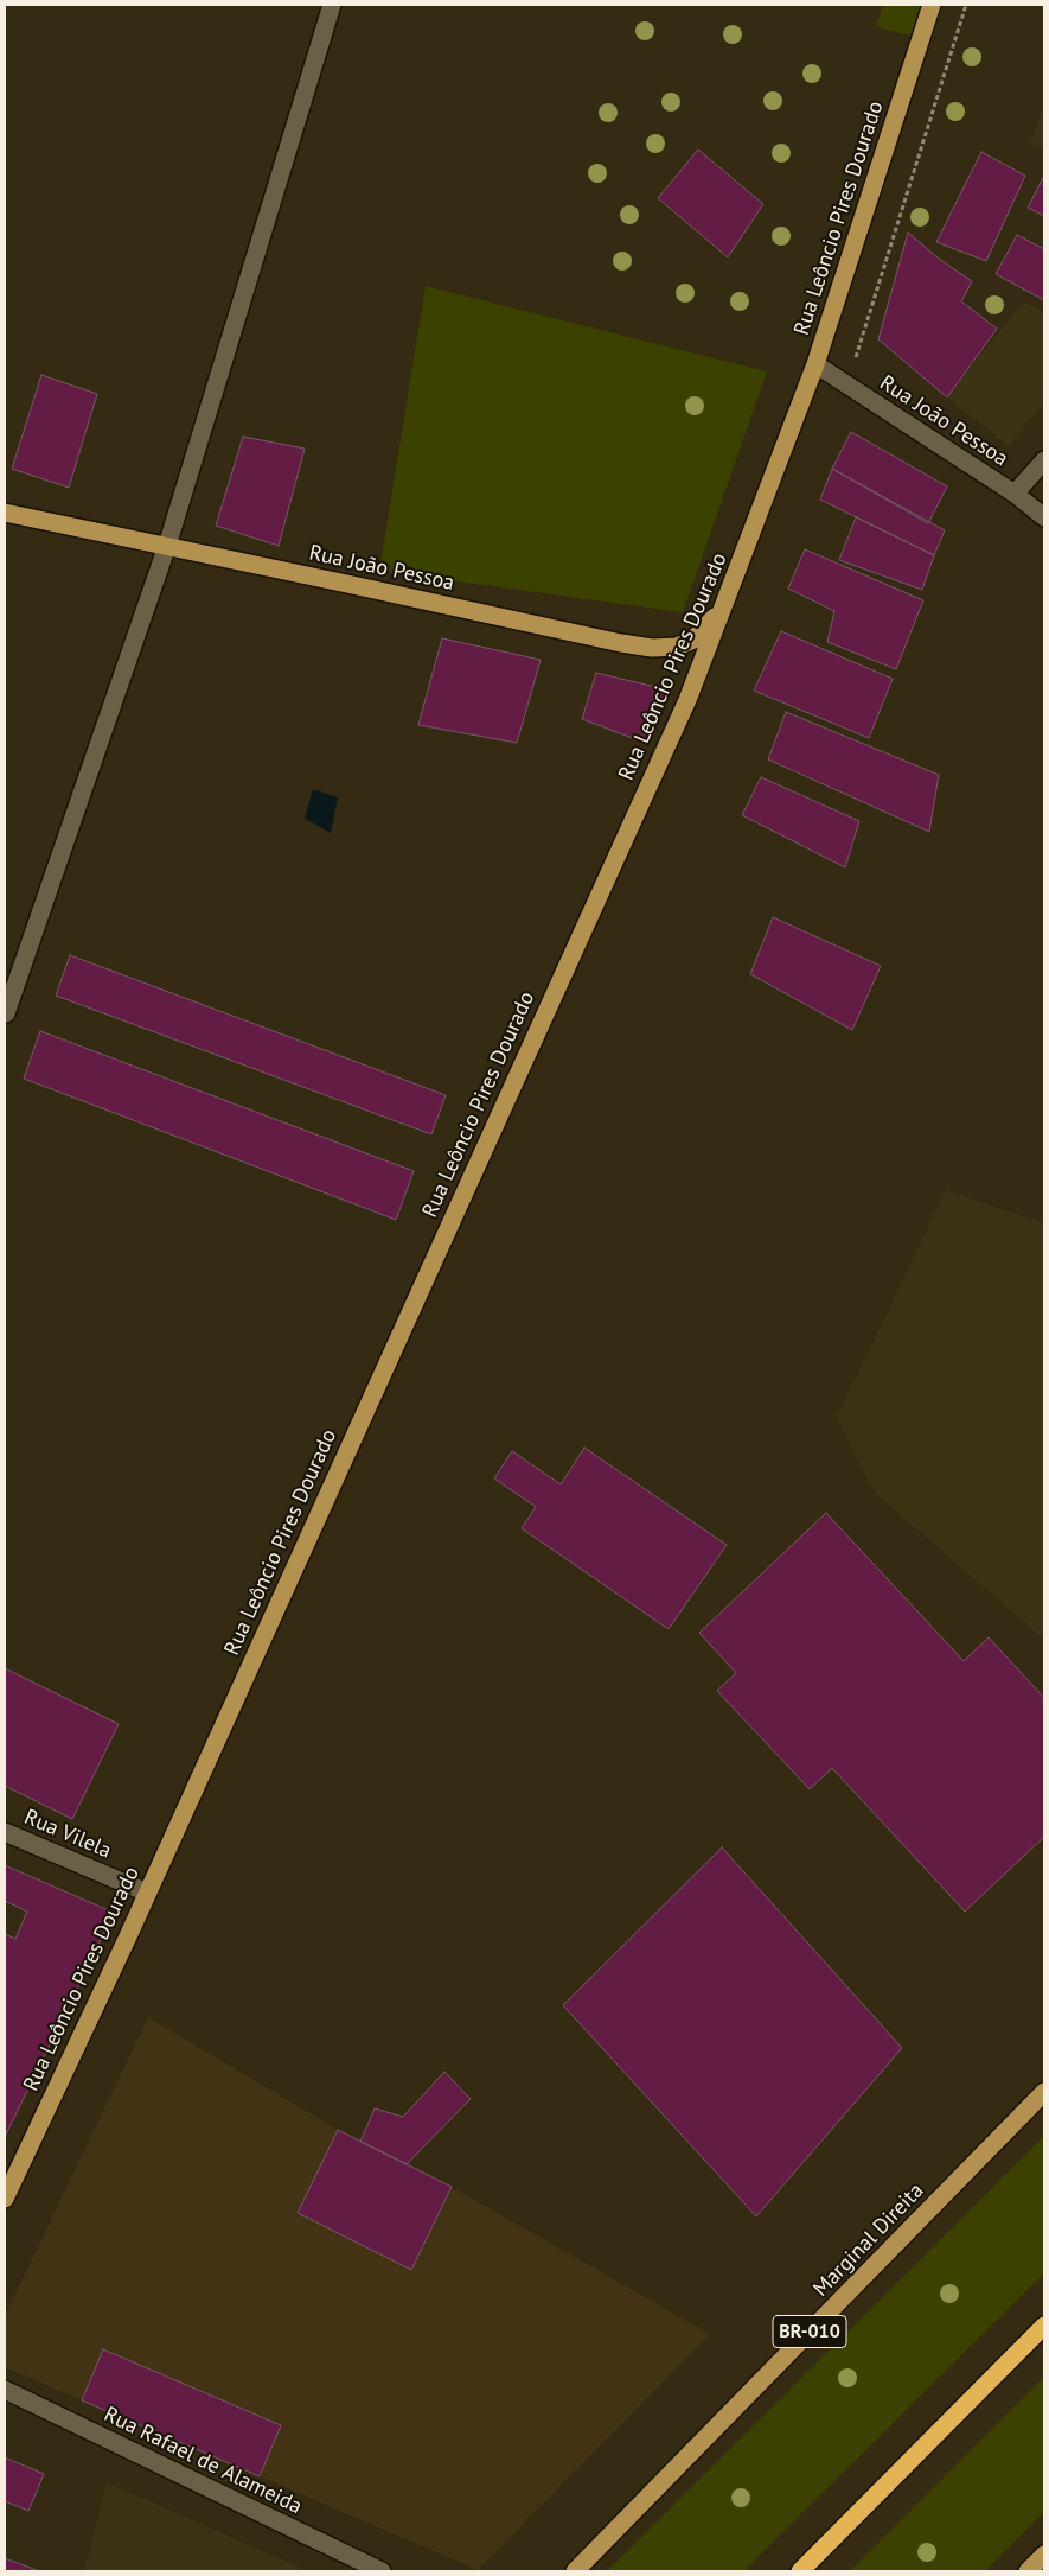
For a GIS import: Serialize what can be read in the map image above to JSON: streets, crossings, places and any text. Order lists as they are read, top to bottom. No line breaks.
{"streets":{"main road":["Rua Leôncio Pires Dourado","Rua João Pessoa","Marginal Direita","BR-010"],"street":["Rua Vilela","Rua Rafael de Alameida"]},"crossings":[["Rua Leôncio Pires Dourado","Rua João Pessoa"],["Rua Leôncio Pires Dourado","Rua Vilela"]]}
